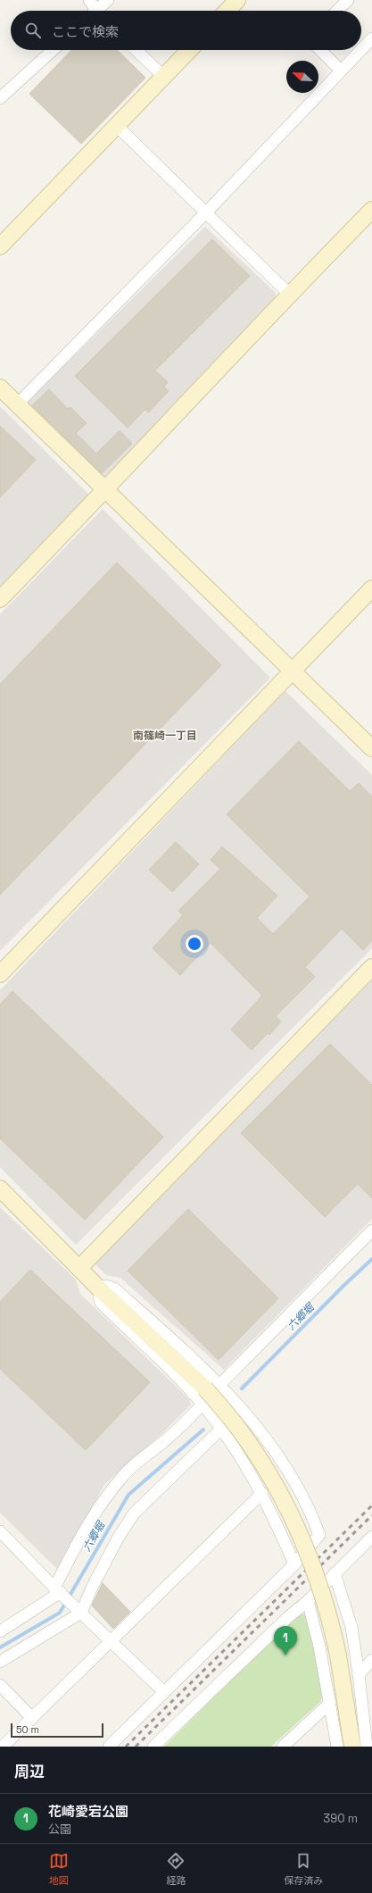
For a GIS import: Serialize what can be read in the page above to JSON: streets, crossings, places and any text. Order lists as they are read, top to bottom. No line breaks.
{"districts":["南篠崎一丁目"],"water":["六郷堀"],"scale_bar":"50 m","north":"top left","page":{"search":"ここで検索","pins":"1","scale":"50 m","heading":"周辺","list":[{"mark":"1","name":"花崎愛宕公園","note":"公園","value":"390 m"}],"nav":["地図","経路","保存済み"]}}
